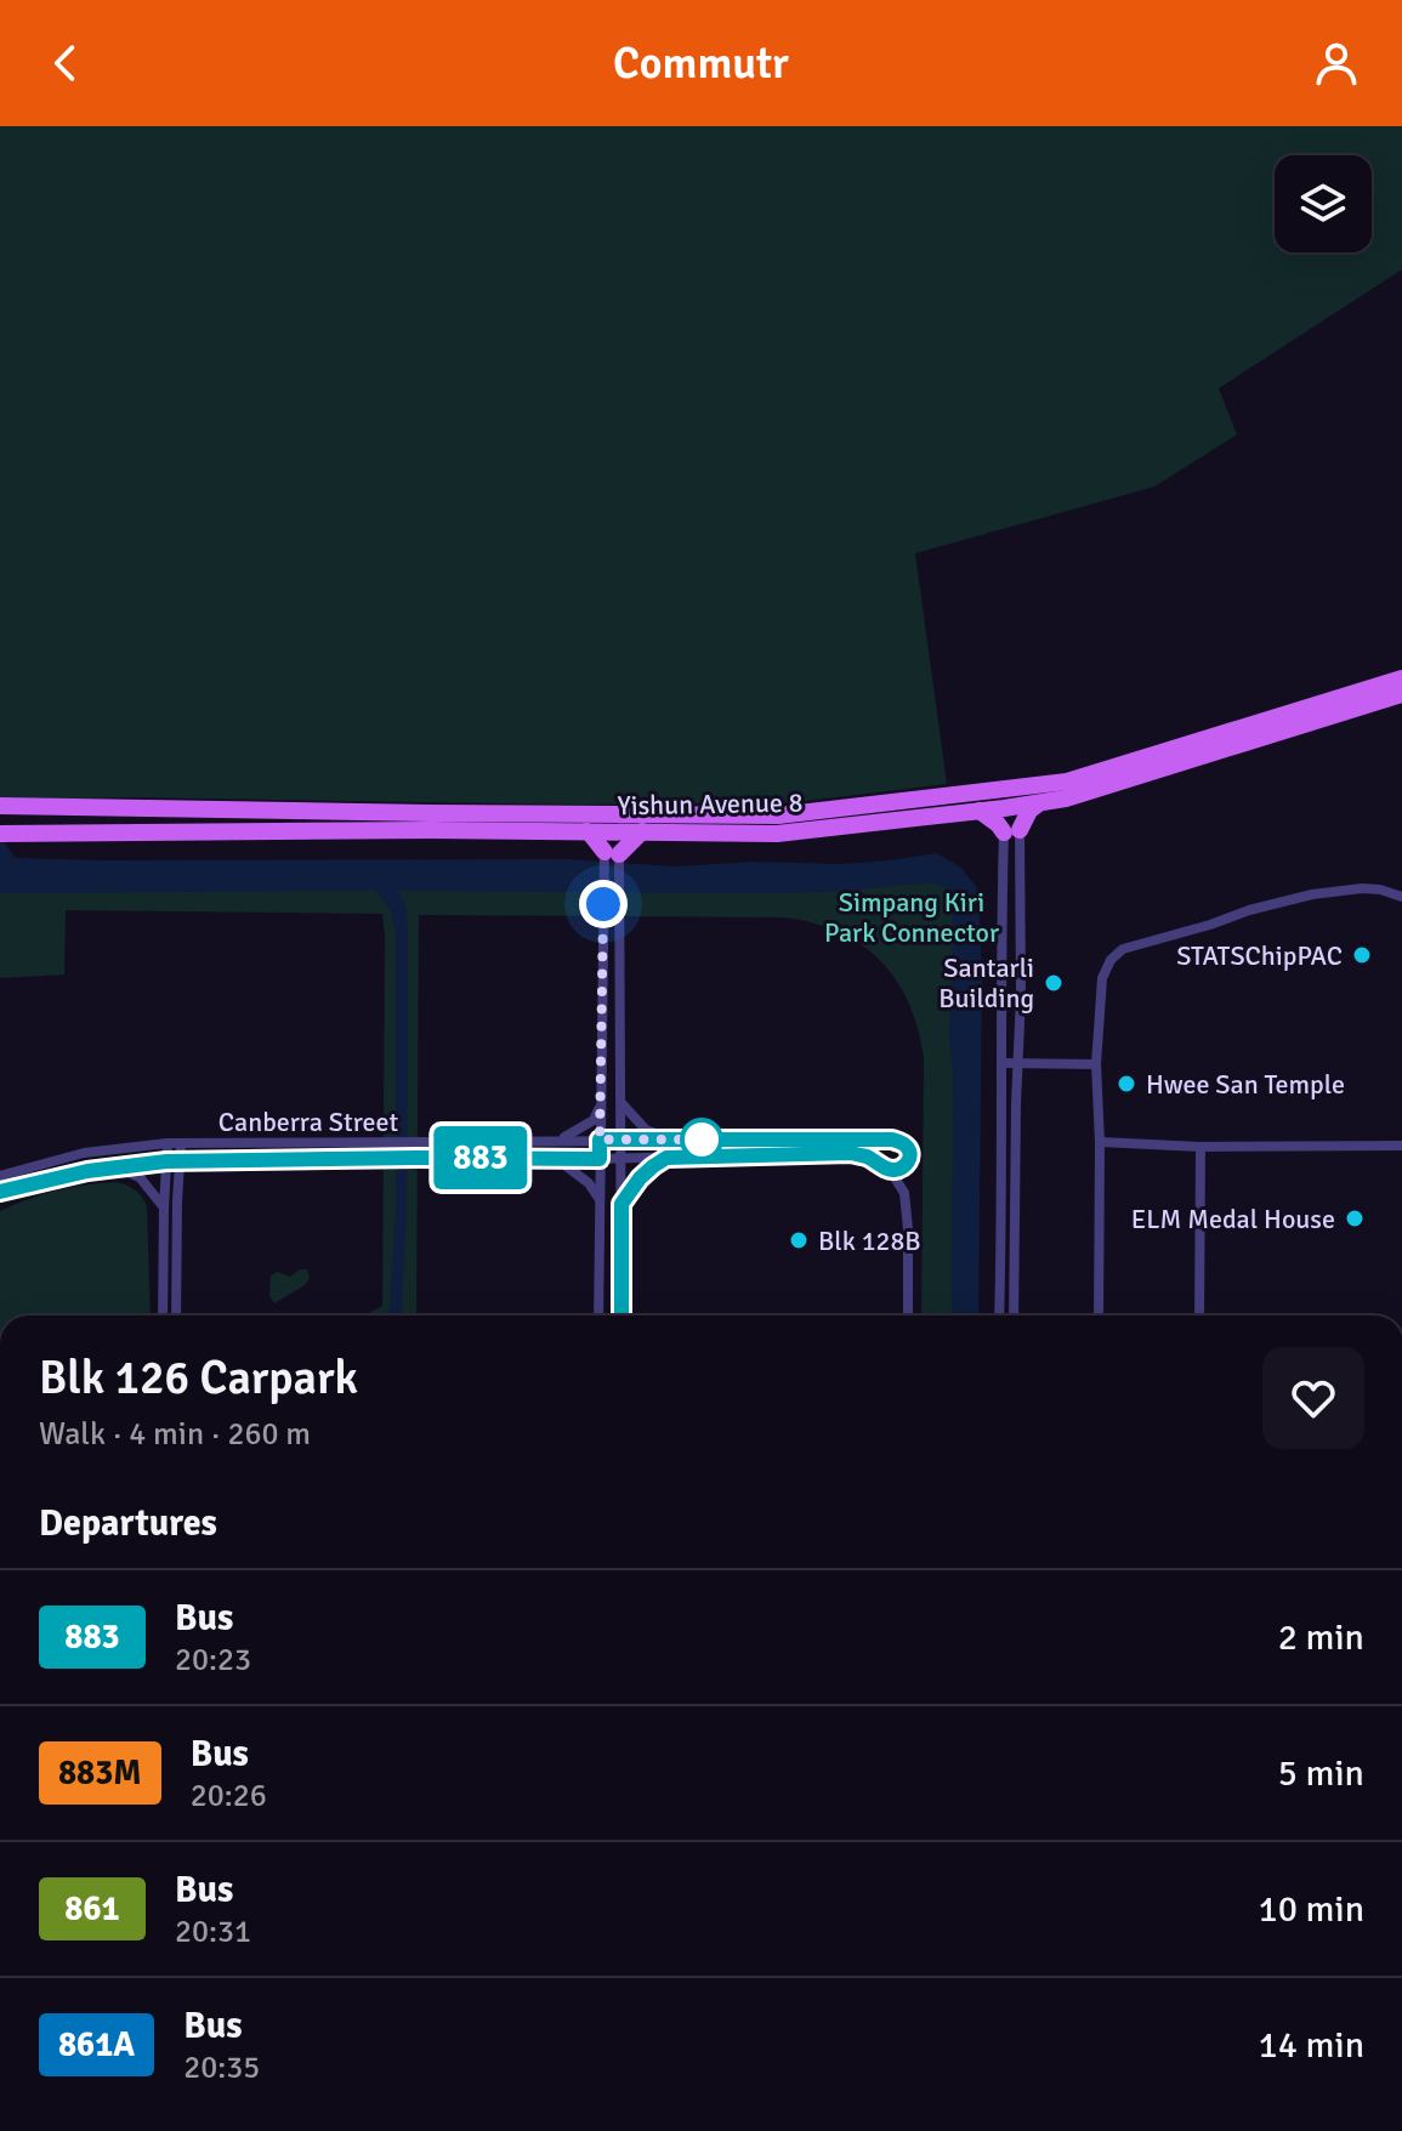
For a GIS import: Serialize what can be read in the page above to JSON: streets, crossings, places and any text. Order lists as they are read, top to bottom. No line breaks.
{"streets":{"main road":["Yishun Avenue 8"],"street":["Canberra Street"]},"parks":["Simpang Kiri Park Connector"],"places":["STATSChipPAC","Santarli Building","Hwee San Temple","ELM Medal House","Blk 128B"],"lines":["bus line 883"],"page":{"header":"Commutr","on_map":"883","heading":[["Blk 126 Carpark","Walk · 4 min · 260 m"],"Departures"],"list":[{"mark":"883","name":"Bus","note":"20:23","value":"2 min"},{"mark":"883M","name":"Bus","note":"20:26","value":"5 min"},{"mark":"861","name":"Bus","note":"20:31","value":"10 min"},{"mark":"861A","name":"Bus","note":"20:35","value":"14 min"}]}}
